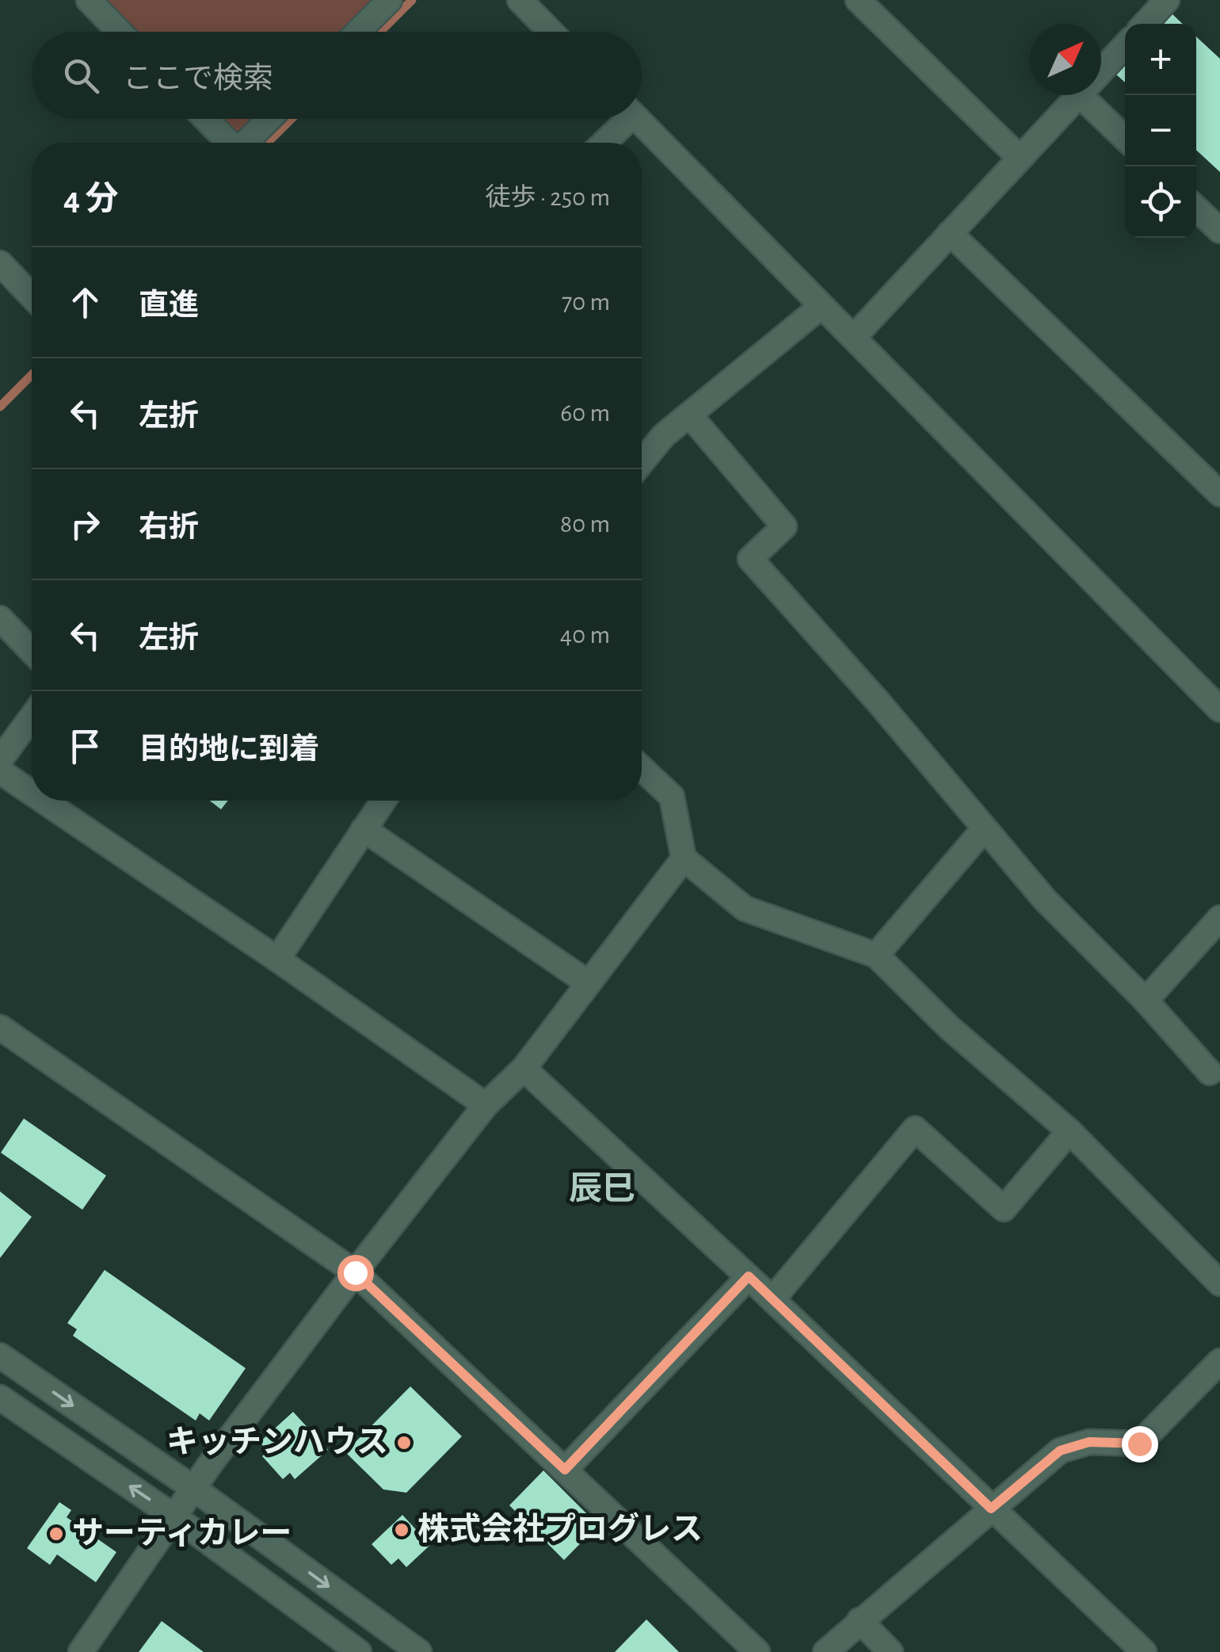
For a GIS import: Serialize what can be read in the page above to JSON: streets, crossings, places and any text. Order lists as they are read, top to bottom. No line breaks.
{"districts":["辰巳"],"places":["キッチンハウス","株式会社プログレス","サーティカレー"],"north":"top right","page":{"map_buttons":["+","−"],"search":"ここで検索","heading":["4 分","徒歩 · 250 m"],"list":[["直進","70 m"],["左折","60 m"],["右折","80 m"],["左折","40 m"],"目的地に到着"]}}
